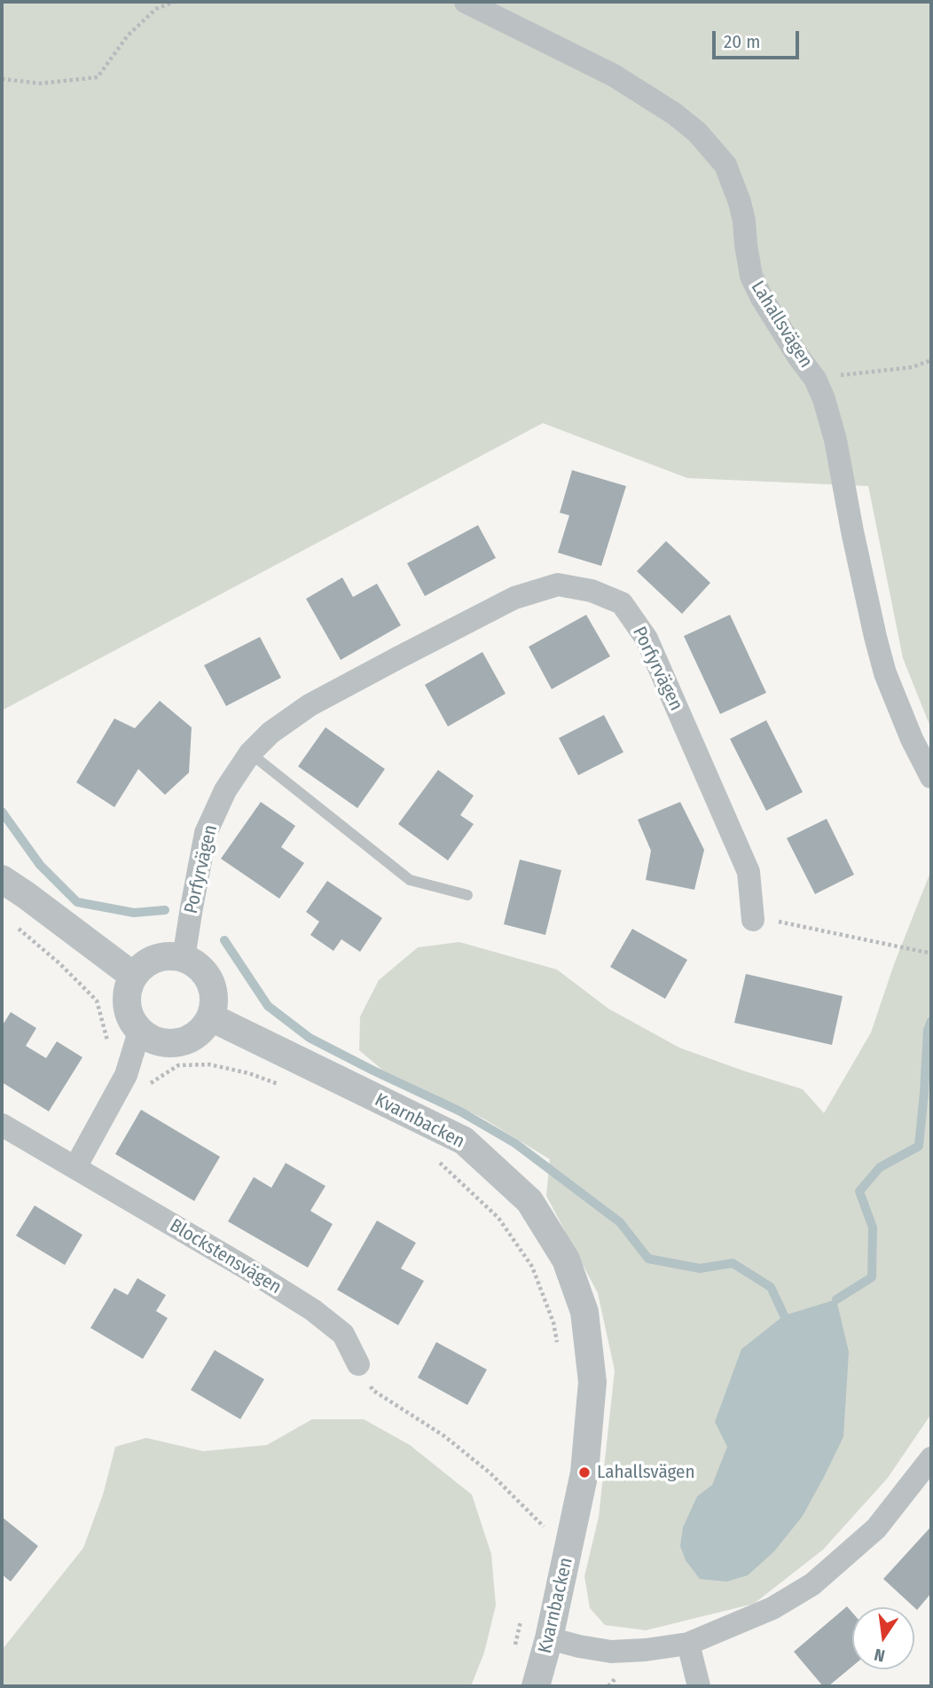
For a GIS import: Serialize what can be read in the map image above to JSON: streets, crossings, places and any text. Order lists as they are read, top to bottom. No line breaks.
{"streets":{"street":["Lahallsvägen","Porfyrvägen","Kvarnbacken","Blockstensvägen"]},"crossings":[["Porfyrvägen","Kvarnbacken"]],"places":["Lahallsvägen"],"scale_bar":"20 m","north":"bottom"}
